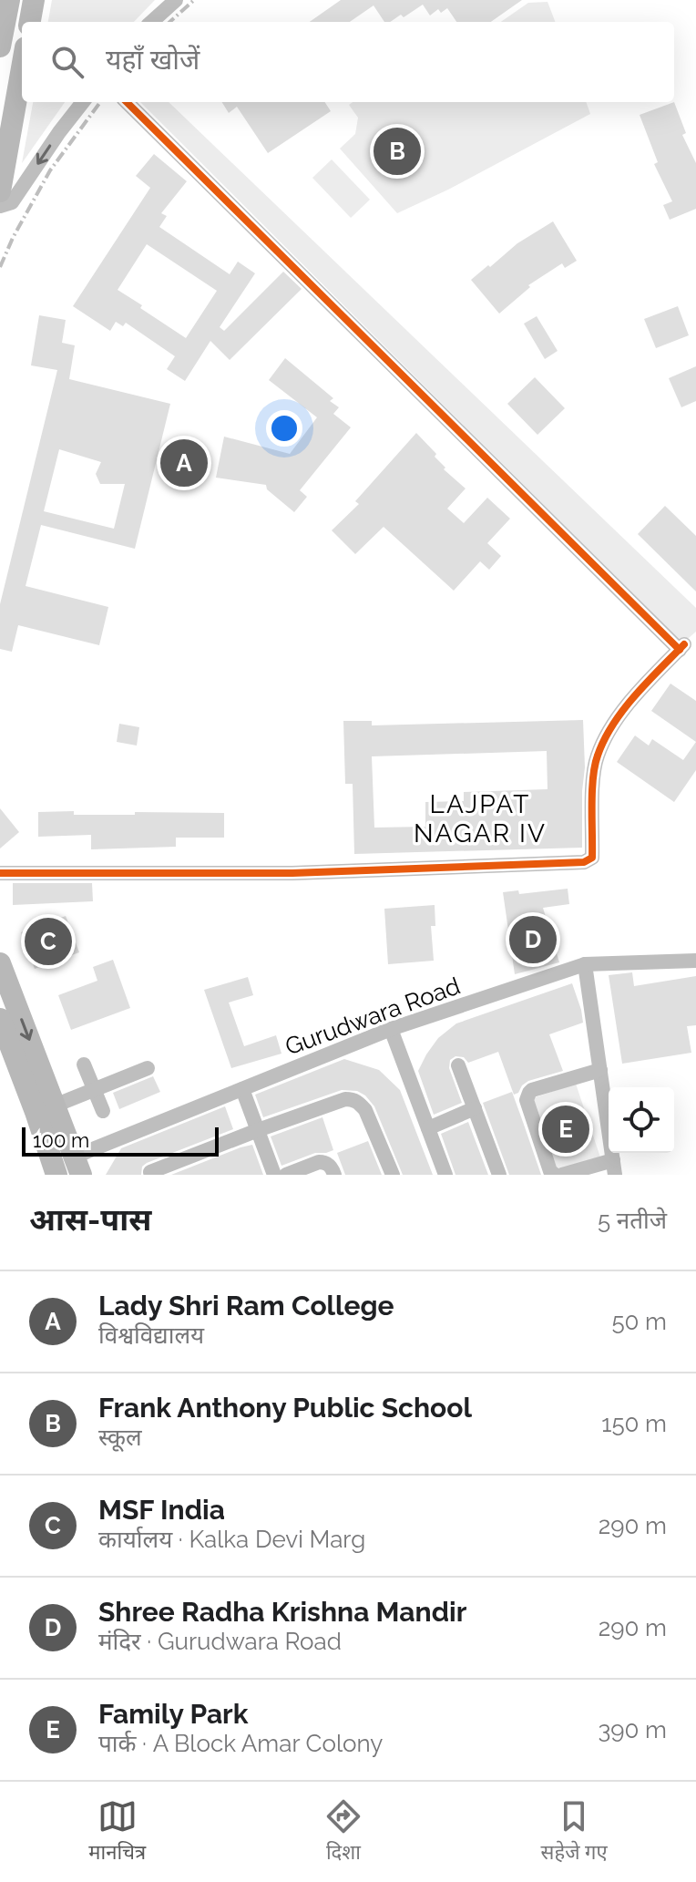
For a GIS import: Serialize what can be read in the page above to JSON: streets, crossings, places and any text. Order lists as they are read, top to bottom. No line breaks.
{"streets":{"street":["Gurudwara Road"]},"districts":["LAJPAT NAGAR IV"],"scale_bar":"100 m","page":{"search":"यहाँ खोजें","pins":["B","A","D","C","E"],"scale":"100 m","heading":["आस-पास","5 नतीजे"],"list":[{"mark":"A","name":"Lady Shri Ram College","note":"विश्वविद्यालय","value":"50 m"},{"mark":"B","name":"Frank Anthony Public School","note":"स्कूल","value":"150 m"},{"mark":"C","name":"MSF India","note":"कार्यालय · Kalka Devi Marg","value":"290 m"},{"mark":"D","name":"Shree Radha Krishna Mandir","note":"मंदिर · Gurudwara Road","value":"290 m"},{"mark":"E","name":"Family Park","note":"पार्क · A Block Amar Colony","value":"390 m"}],"nav":["मानचित्र","दिशा","सहेजे गए"]}}
